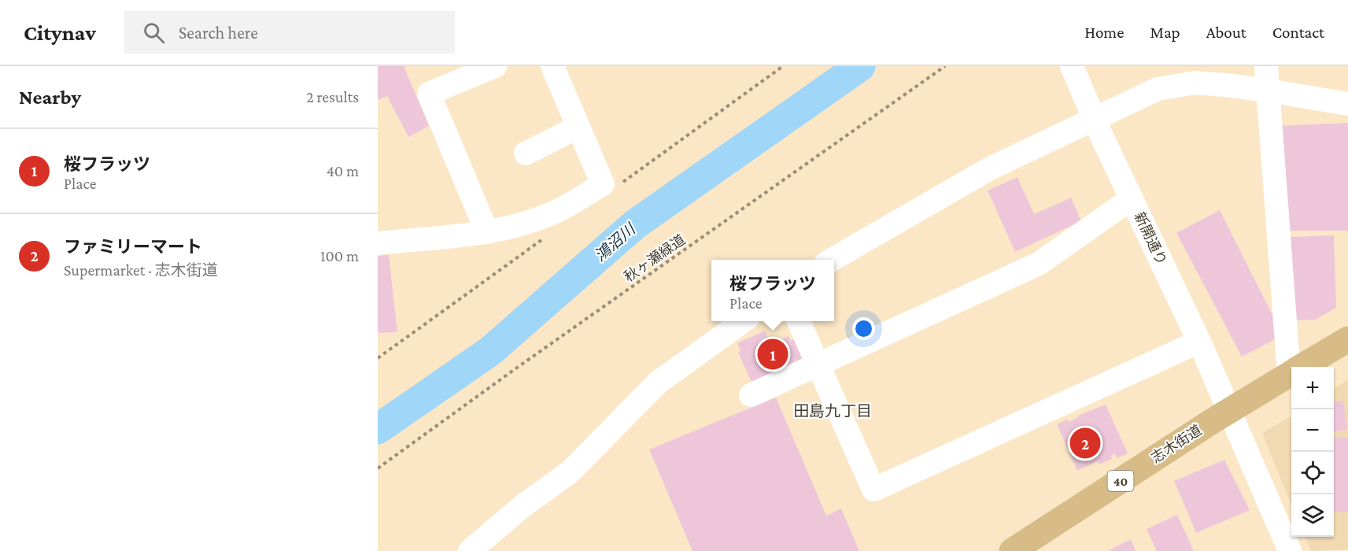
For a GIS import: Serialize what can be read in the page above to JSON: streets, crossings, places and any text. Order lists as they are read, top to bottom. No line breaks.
{"streets":{"main road":["志木街道","40"],"street":["新開通り"],"path":["秋ヶ瀬緑道"]},"crossings":[["新開通り","志木街道"]],"districts":["田島九丁目"],"water":["鴻沼川"],"page":{"header":"Citynav","search":"Search here","nav":["Home","Map","About","Contact"],"heading":["Nearby","2 results"],"list":[{"mark":"1","name":"桜フラッツ","note":"Place","value":"40 m"},{"mark":"2","name":"ファミリーマート","note":"Supermarket · 志木街道","value":"100 m"}],"popup":["桜フラッツ","Place"],"pins":["1","2"],"map_buttons":["+","−"]}}
